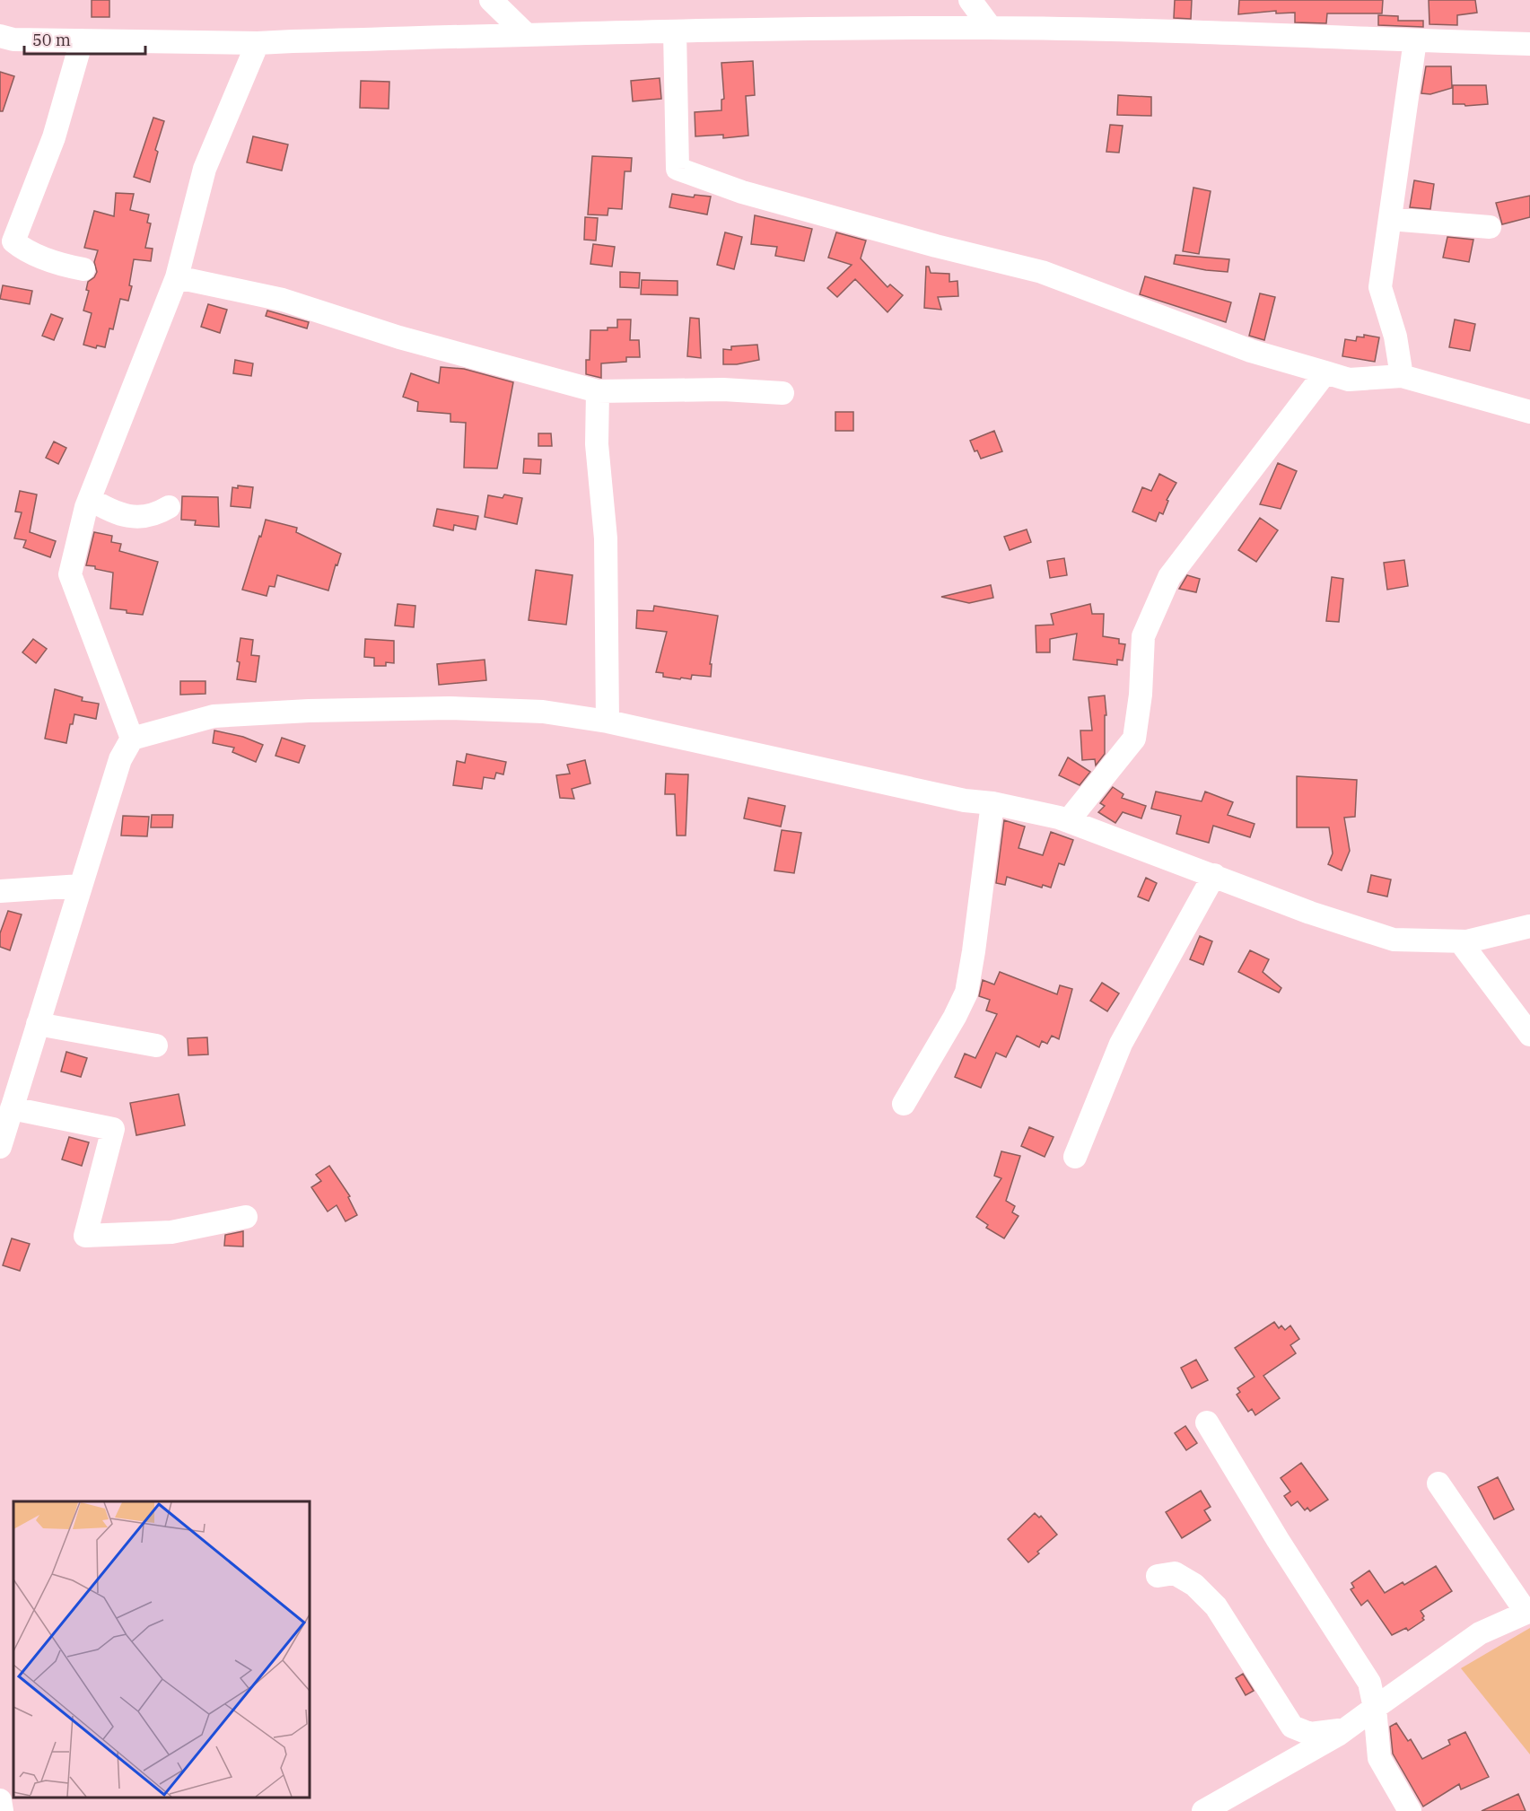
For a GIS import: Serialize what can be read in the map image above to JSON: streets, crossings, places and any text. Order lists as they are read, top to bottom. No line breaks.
{"scale_bar":"50 m"}
